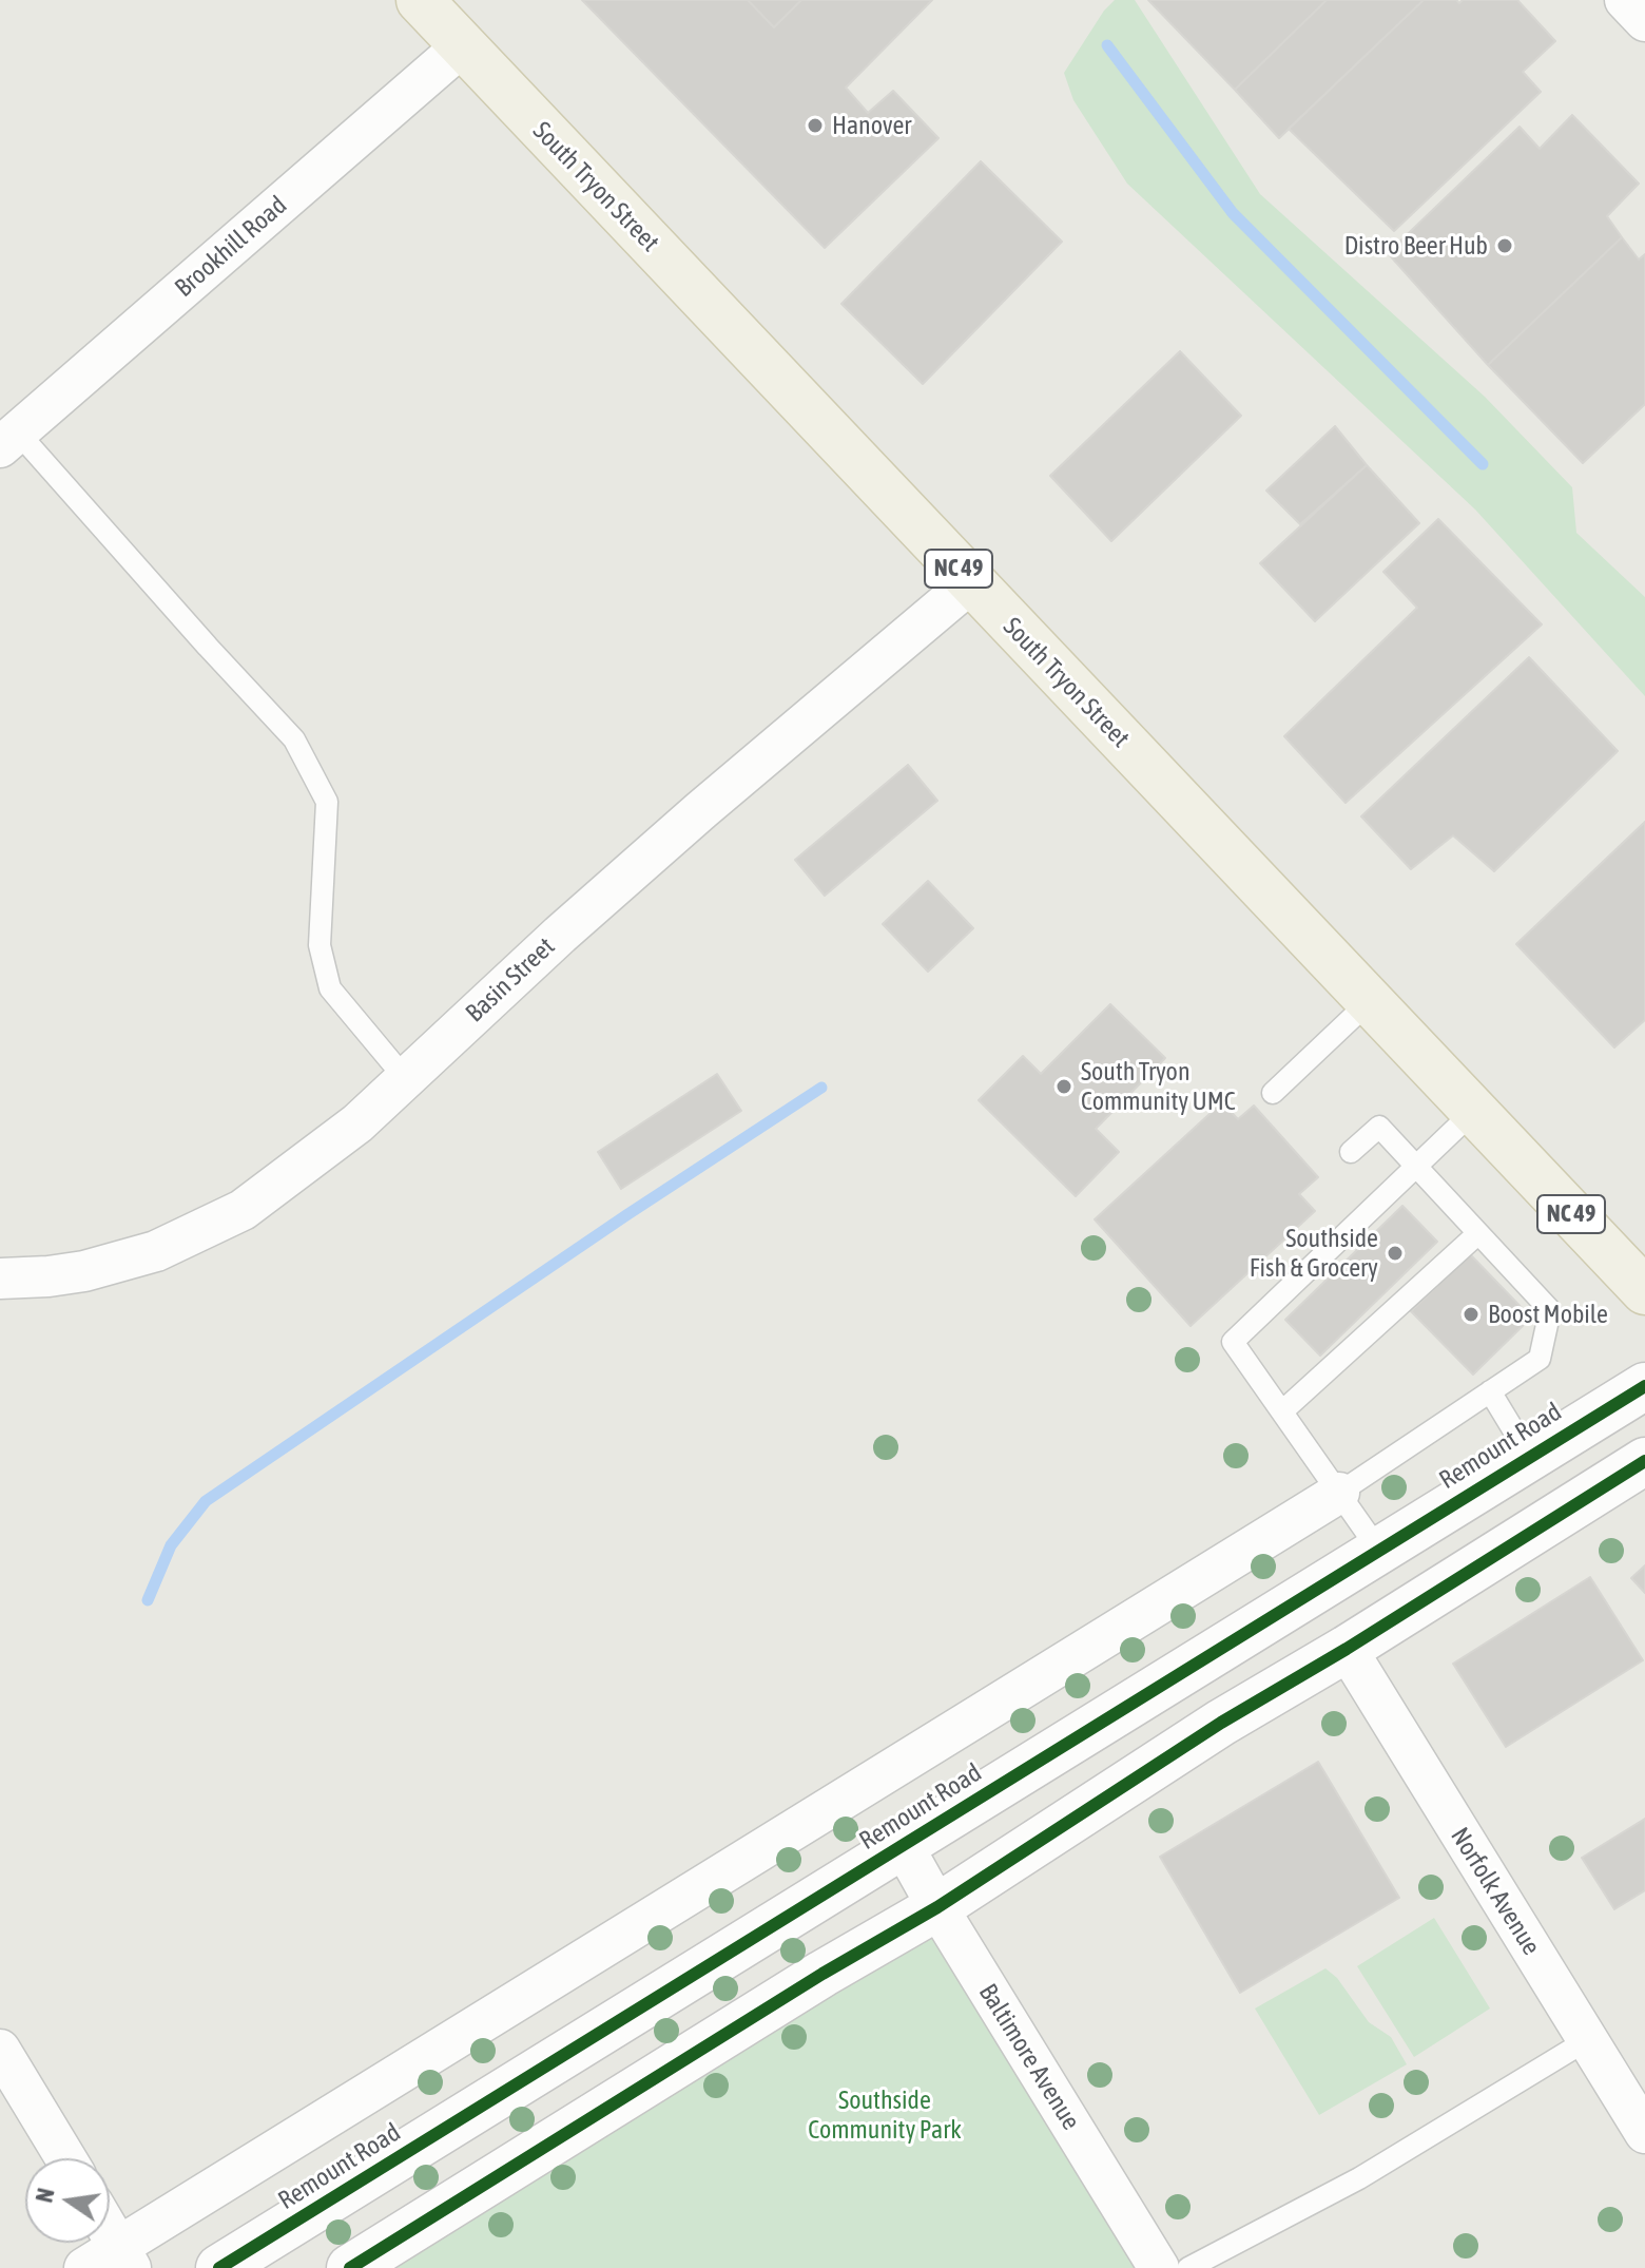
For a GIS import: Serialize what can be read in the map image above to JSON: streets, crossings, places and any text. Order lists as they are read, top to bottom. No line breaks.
{"streets":{"main road":["South Tryon Street","NC 49","Remount Road"],"street":["Brookhill Road","Basin Street","Norfolk Avenue","Baltimore Avenue"]},"crossings":[["South Tryon Street","Brookhill Road"],["South Tryon Street","Basin Street"],["Remount Road","Baltimore Avenue"]],"parks":["Southside Community Park"],"places":["Hanover","Distro Beer Hub","South Tryon Community UMC","Southside Fish & Grocery","Boost Mobile"],"north":"left"}
